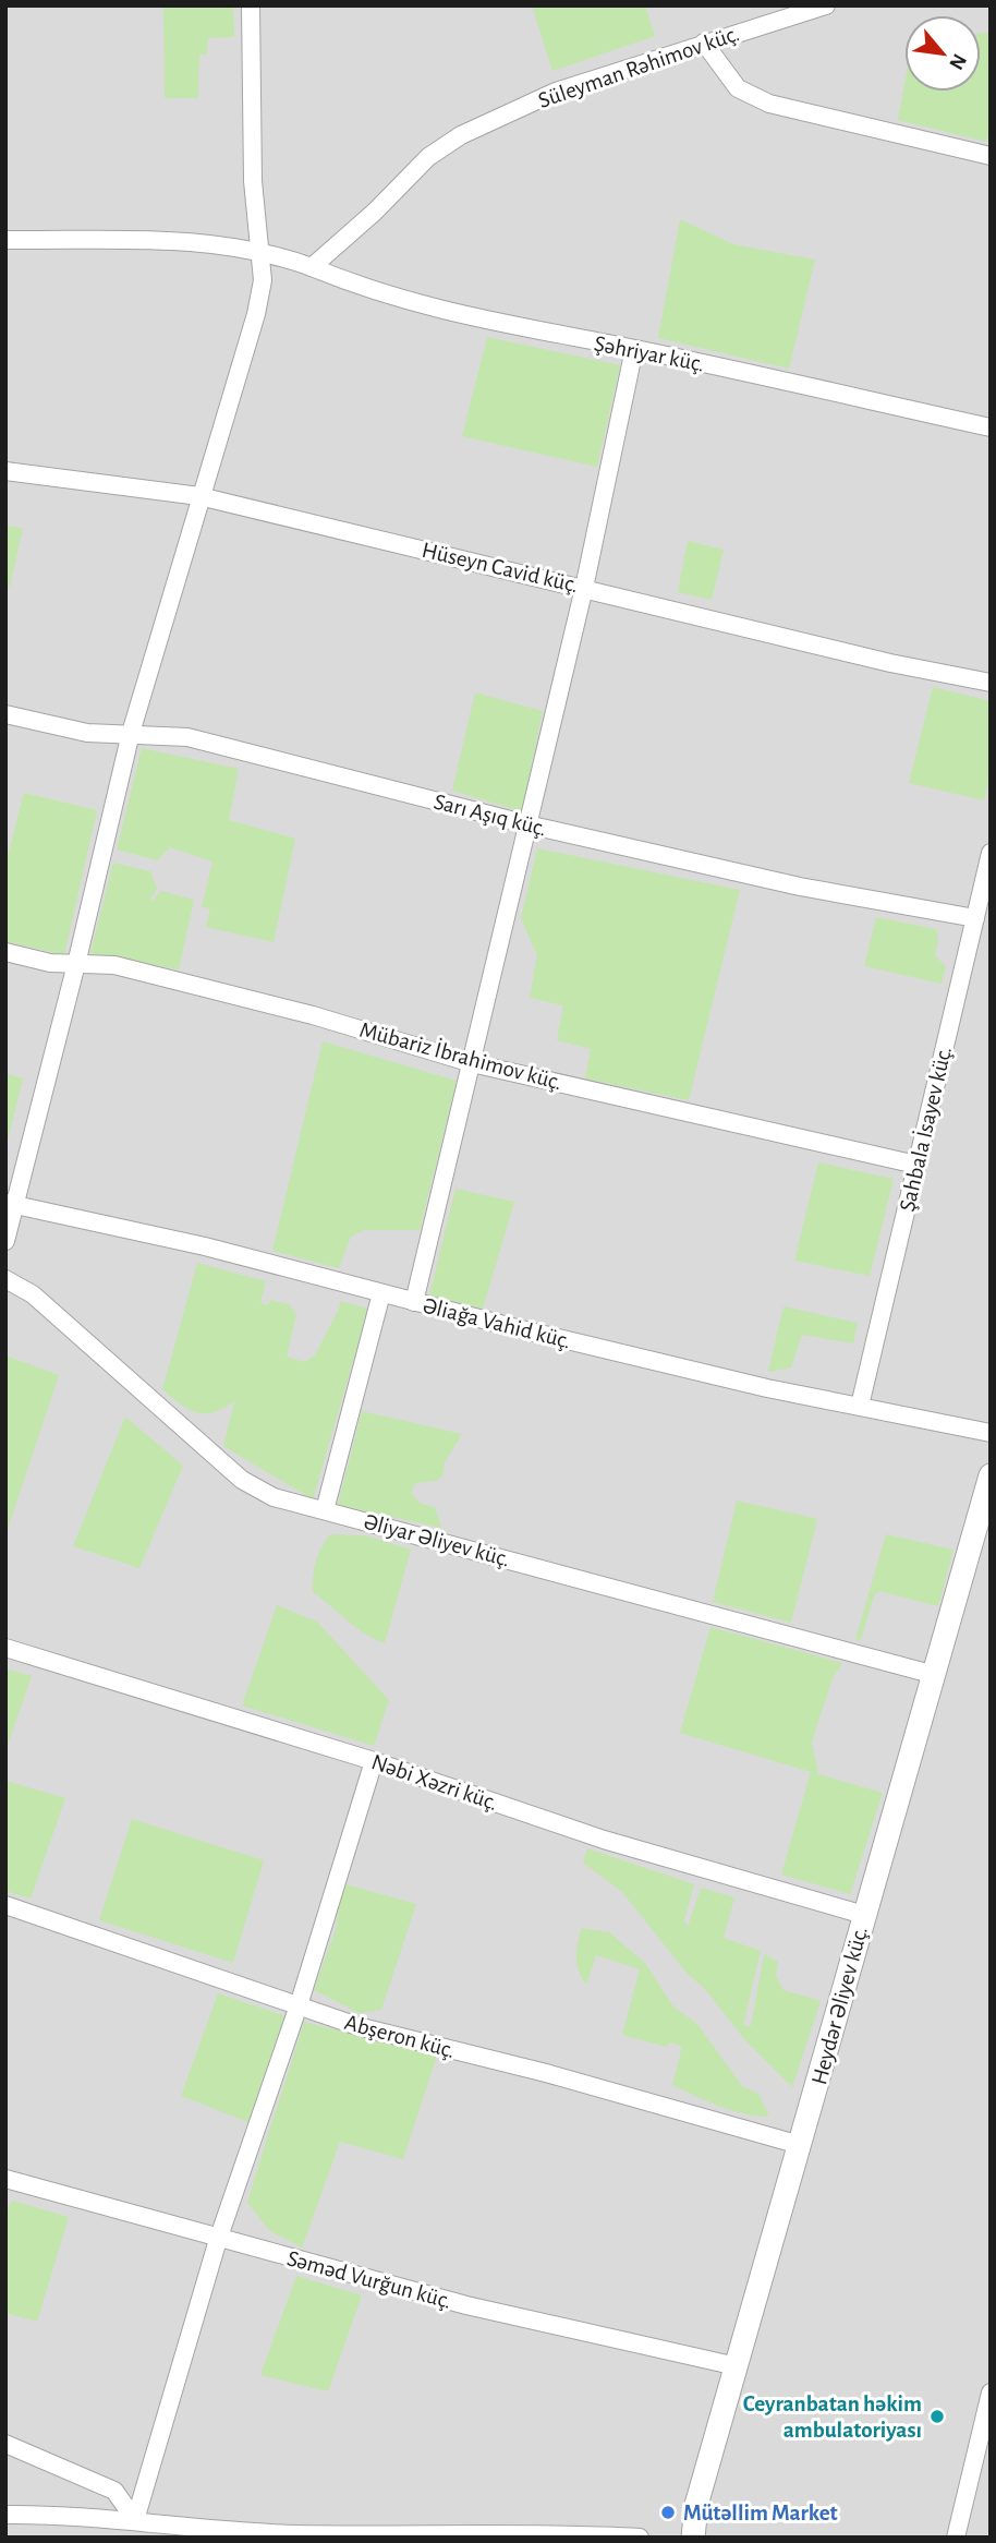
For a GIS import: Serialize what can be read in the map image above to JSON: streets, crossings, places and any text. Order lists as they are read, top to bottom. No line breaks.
{"streets":{"street":["Süleyman Rəhimov küç.","Şəhriyar küç.","Hüseyn Cavid küç.","Sarı Aşıq küç.","Mübariz İbrahimov küç.","Şahbala İsayev küç.","Əliağa Vahid küç.","Əliyar Əliyev küç.","Nəbi Xəzri küç.","Heydər Əliyev küç.","Abşeron küç.","Səməd Vurğun küç."]},"crossings":[["Süleyman Rəhimov küç.","Şəhriyar küç."],["Sarı Aşıq küç.","Şahbala İsayev küç."],["Mübariz İbrahimov küç.","Şahbala İsayev küç."],["Şahbala İsayev küç.","Əliağa Vahid küç."],["Əliyar Əliyev küç.","Heydər Əliyev küç."],["Nəbi Xəzri küç.","Heydər Əliyev küç."],["Heydər Əliyev küç.","Abşeron küç."],["Heydər Əliyev küç.","Səməd Vurğun küç."]],"places":["Ceyranbatan həkim ambulatoriyası","Mütəllim Market"],"north":"bottom right"}
